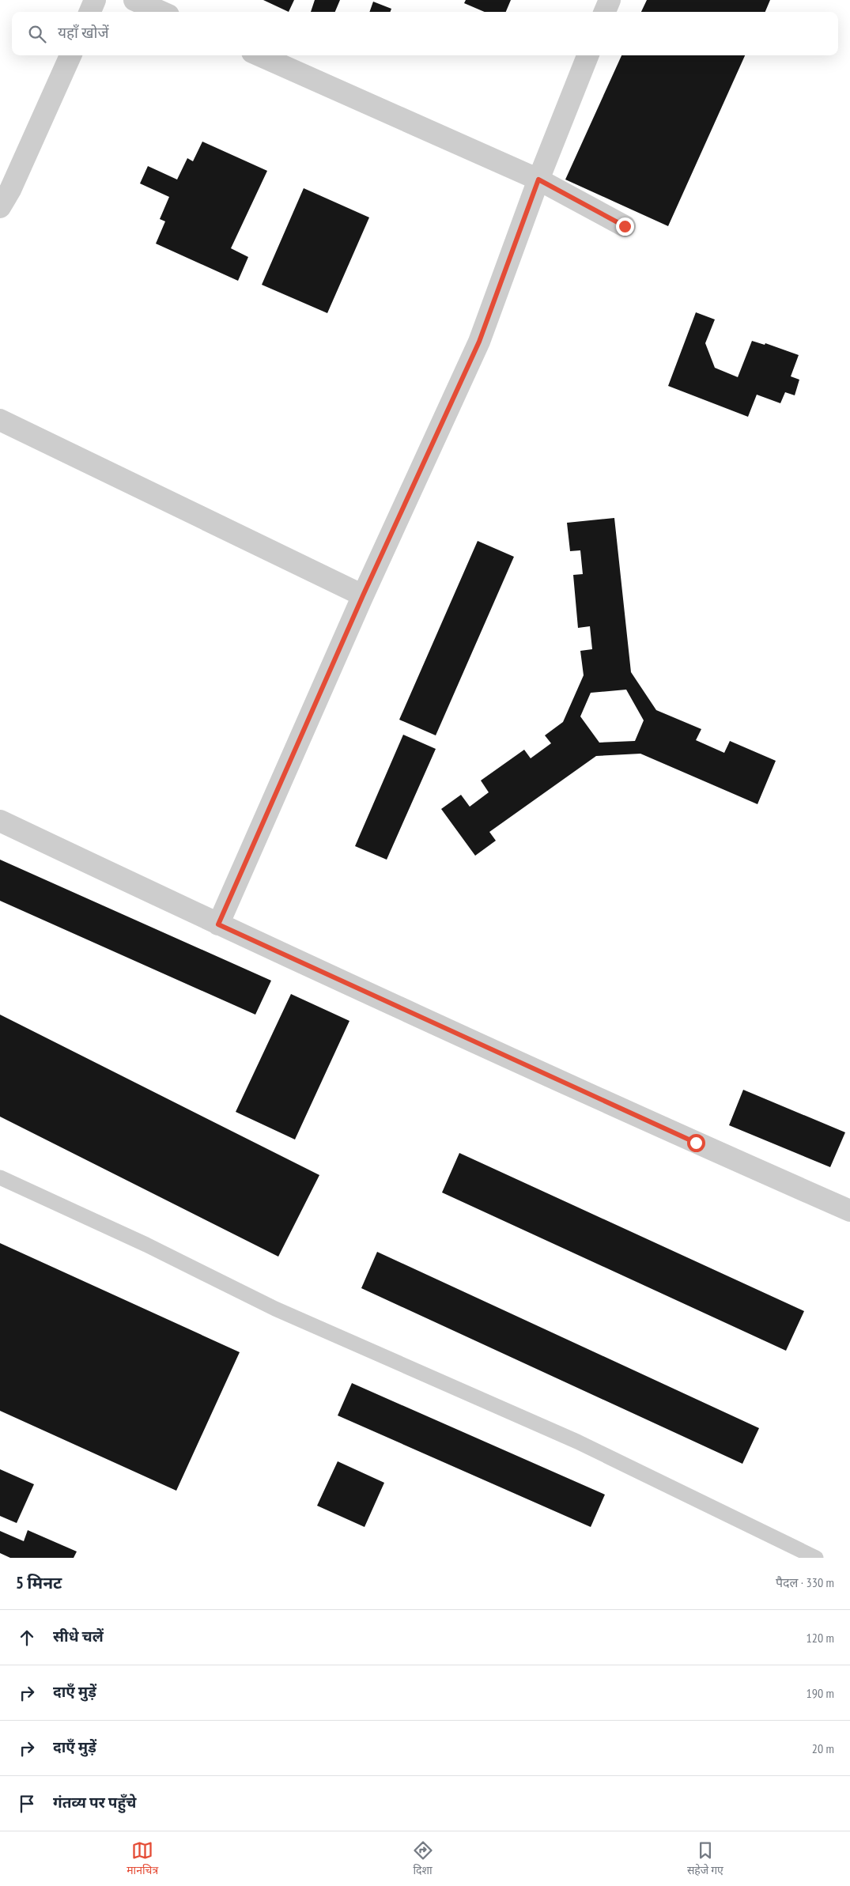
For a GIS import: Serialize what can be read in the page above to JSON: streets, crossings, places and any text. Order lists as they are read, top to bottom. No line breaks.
{"page":{"search":"यहाँ खोजें","heading":["5 मिनट","पैदल · 330 m"],"list":[["सीधे चलें","120 m"],["दाएँ मुड़ें","190 m"],["दाएँ मुड़ें","20 m"],"गंतव्य पर पहुँचे"],"nav":["मानचित्र","दिशा","सहेजे गए"]}}
